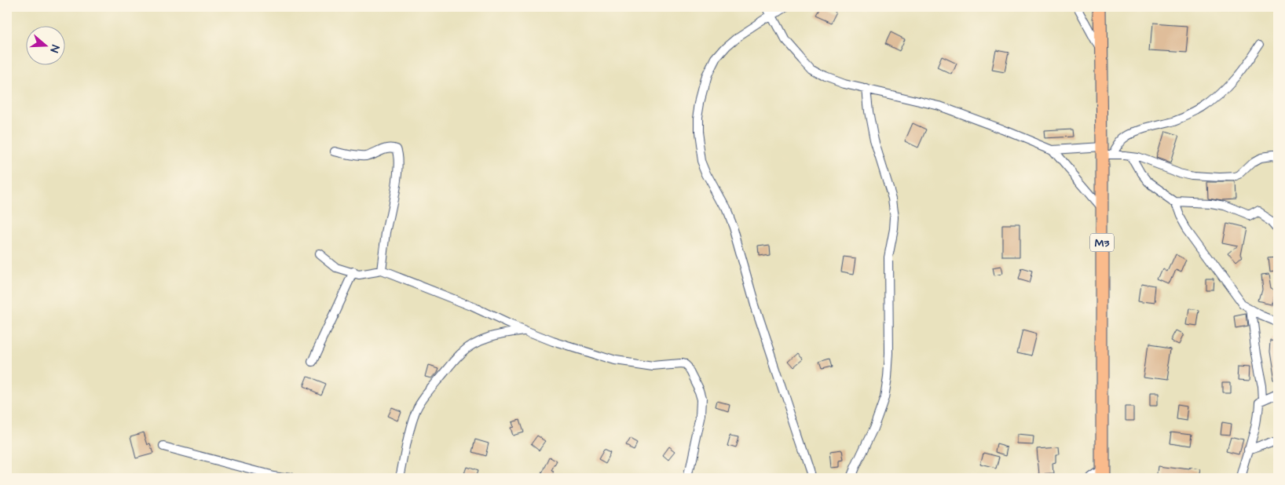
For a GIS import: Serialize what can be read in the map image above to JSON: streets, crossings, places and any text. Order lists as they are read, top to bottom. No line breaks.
{"streets":{"main road":["M3"]},"north":"right"}
